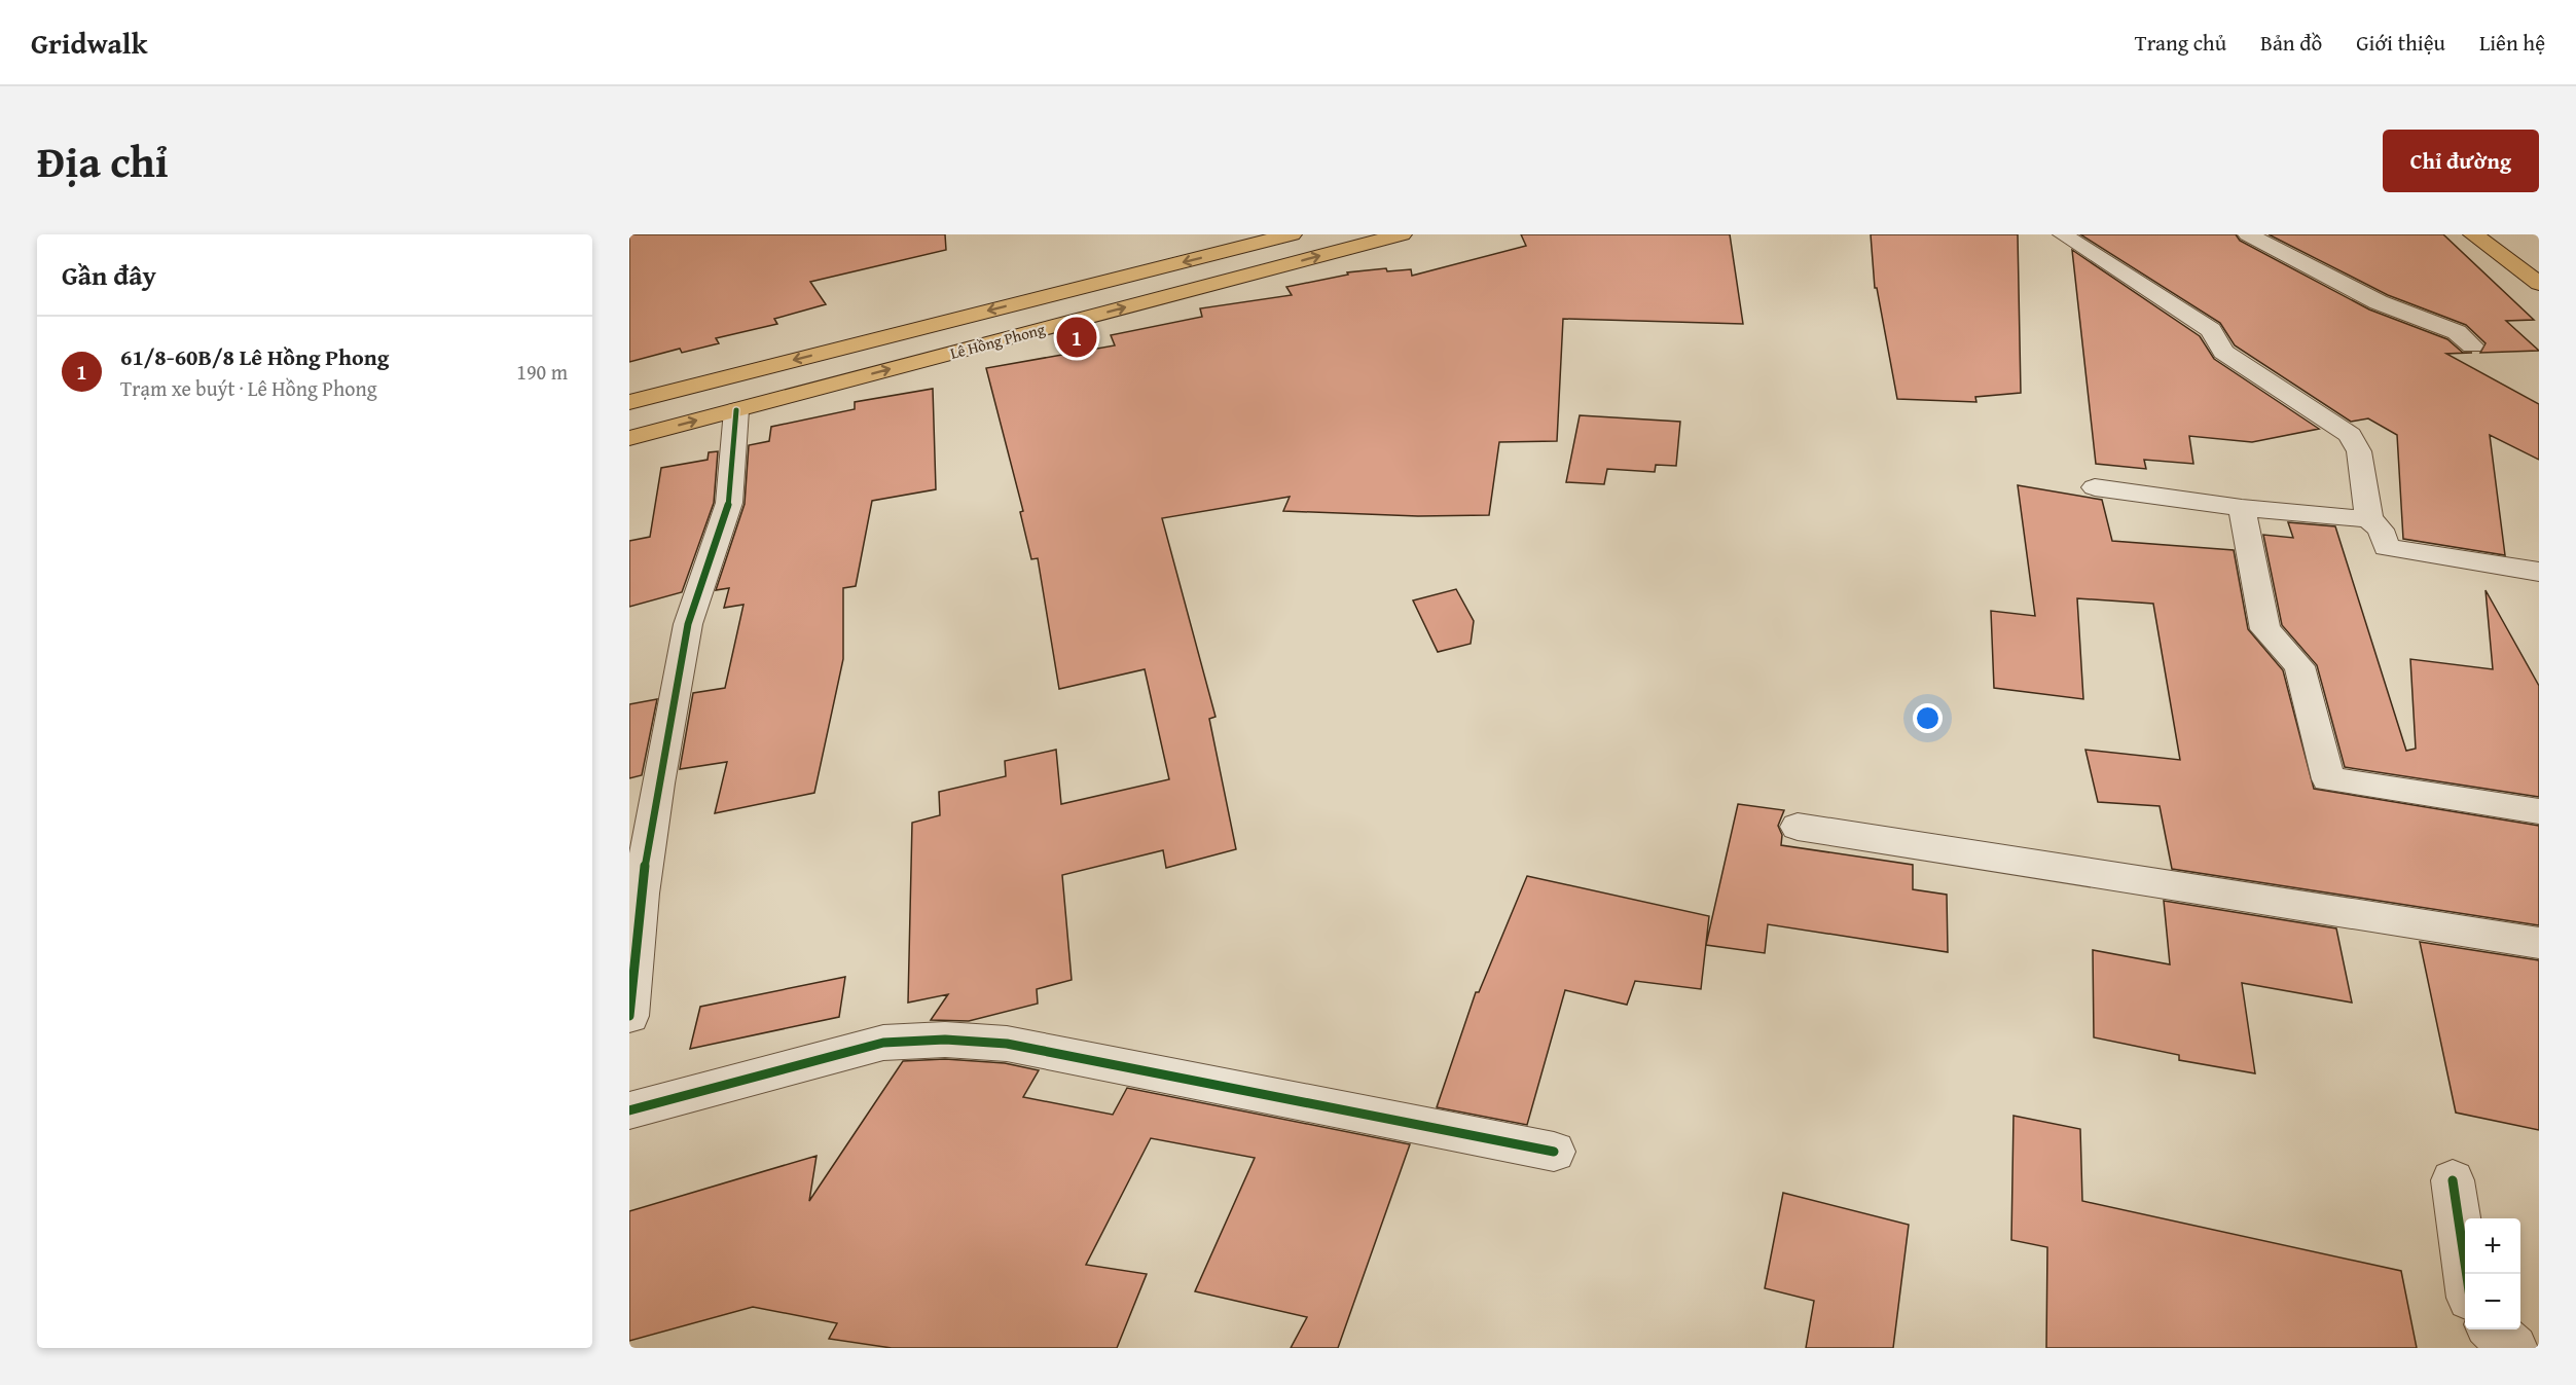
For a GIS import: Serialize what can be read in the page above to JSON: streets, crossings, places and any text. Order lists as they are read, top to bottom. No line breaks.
{"streets":{"main road":["Lê Hồng Phong"]},"page":{"header":"Gridwalk","nav":["Trang chủ","Bản đồ","Giới thiệu","Liên hệ"],"title":"Địa chỉ","buttons":"Chỉ đường","heading":"Gần đây","list":[{"mark":"1","name":"61/8-60B/8 Lê Hồng Phong","note":"Trạm xe buýt · Lê Hồng Phong","value":"190 m"}],"pins":"1","map_buttons":["+","−"]}}
